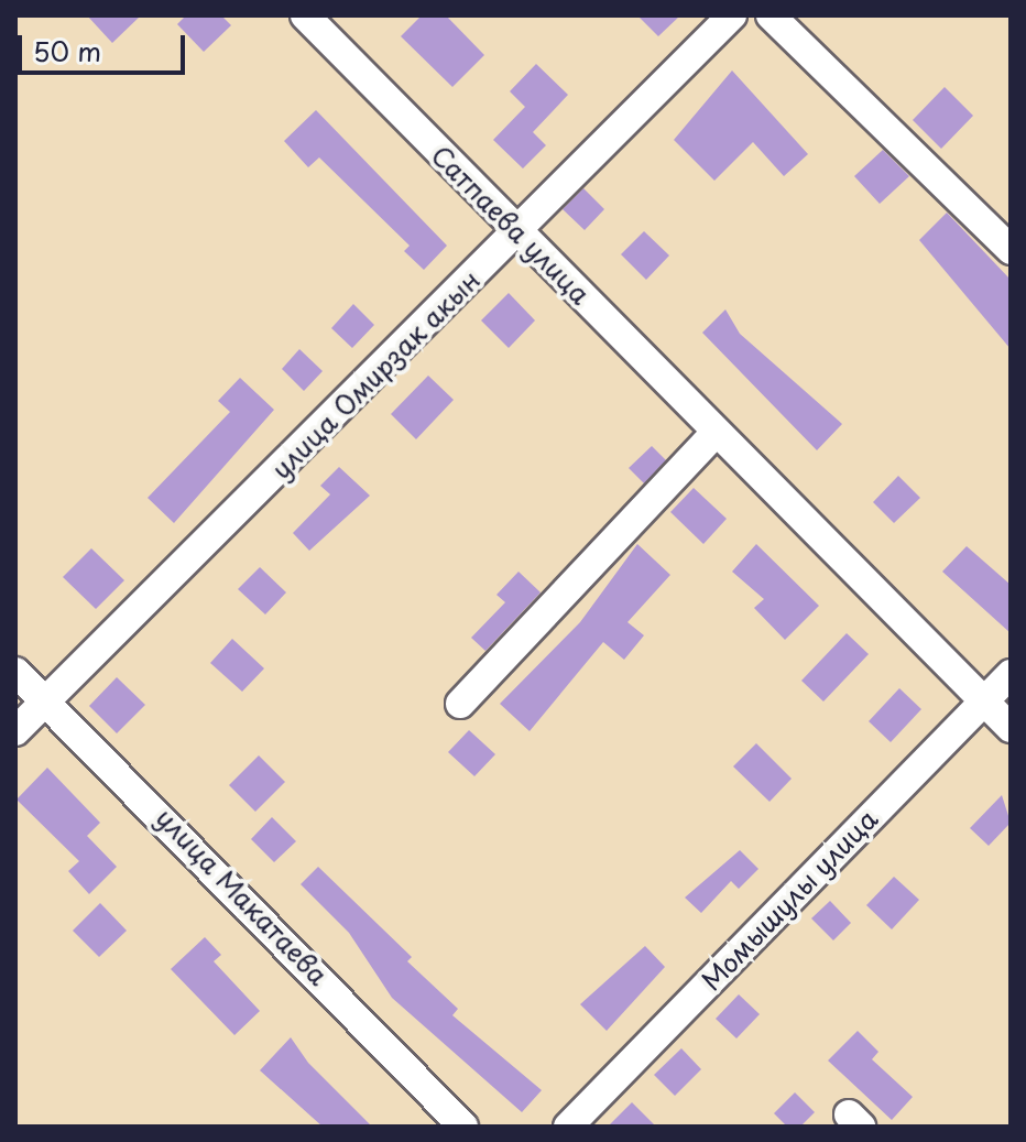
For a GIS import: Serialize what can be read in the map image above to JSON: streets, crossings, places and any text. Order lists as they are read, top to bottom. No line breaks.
{"streets":{"street":["Сатпаева улица","улица Омирзак акын","улица Макатаева","Момышулы улица"]},"crossings":[["Сатпаева улица","улица Омирзак акын"],["Сатпаева улица","Момышулы улица"],["улица Омирзак акын","улица Макатаева"]],"scale_bar":"50 m"}
